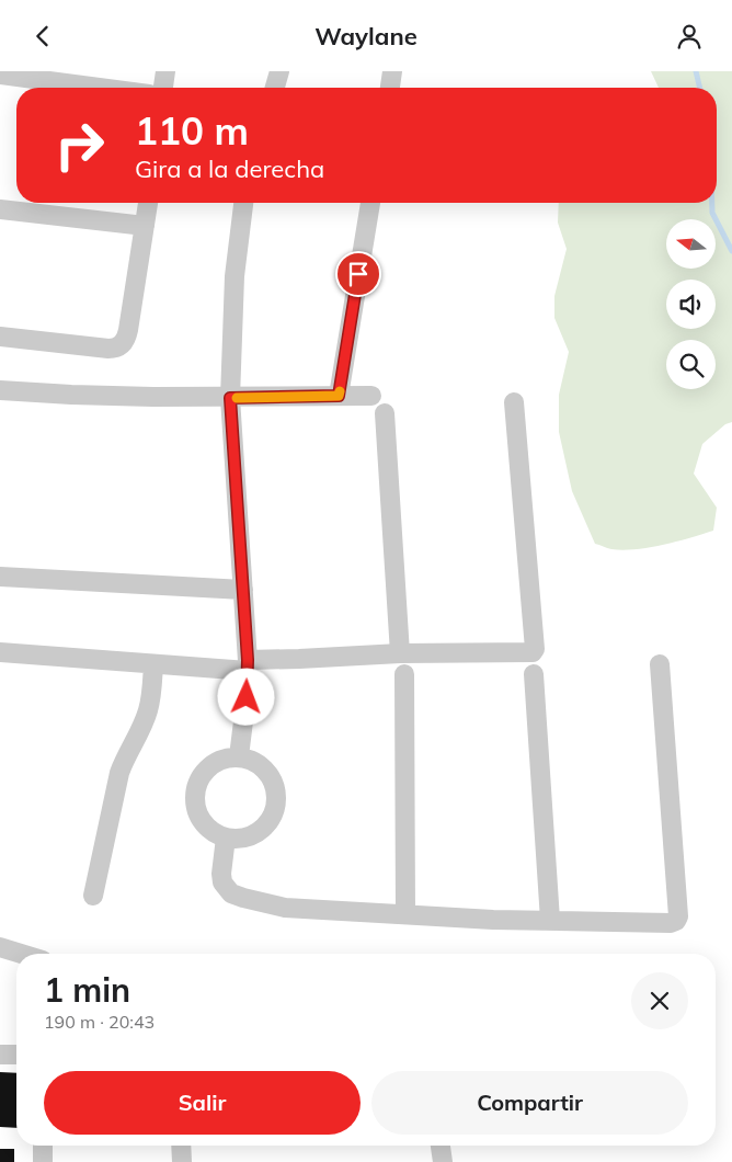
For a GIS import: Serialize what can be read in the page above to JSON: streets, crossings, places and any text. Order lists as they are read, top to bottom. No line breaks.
{"north":"left","page":{"header":"Waylane","turn":["110 m","Gira a la derecha"],"heading":["1 min","190 m · 20:43"],"buttons":["Salir","Compartir"]}}
